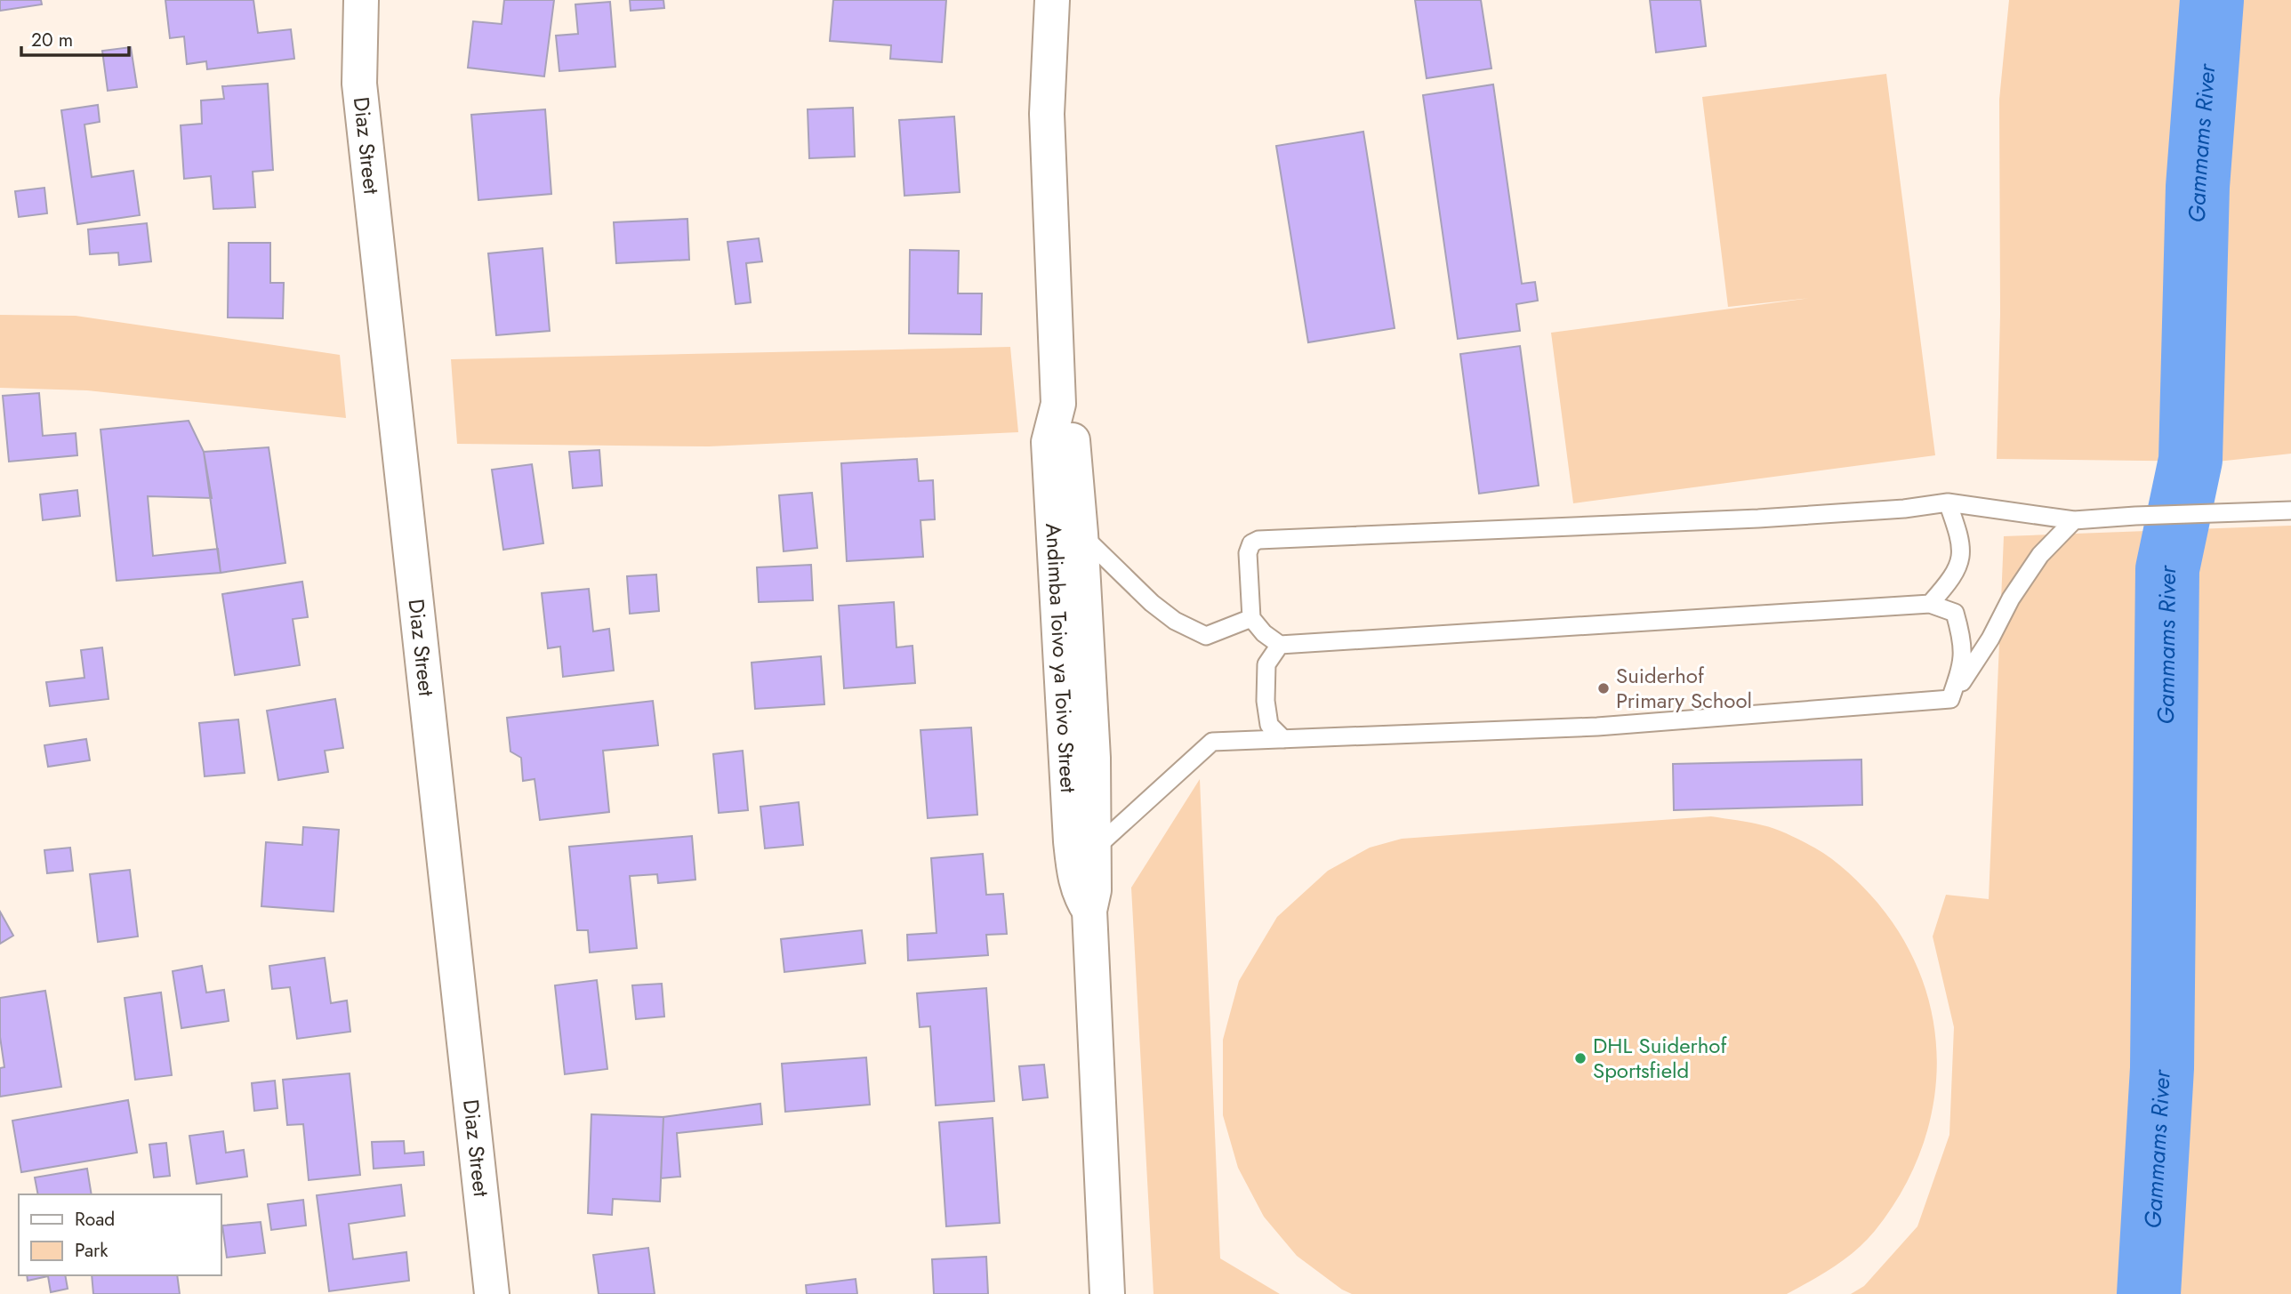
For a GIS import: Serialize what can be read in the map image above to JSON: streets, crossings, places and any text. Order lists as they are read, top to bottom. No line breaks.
{"streets":{"street":["Diaz Street","Andimba Toivo ya Toivo Street"]},"water":["Gammams River"],"places":["Suiderhof Primary School","DHL Suiderhof Sportsfield"],"legend":["Road","Park"],"scale_bar":"20 m"}
